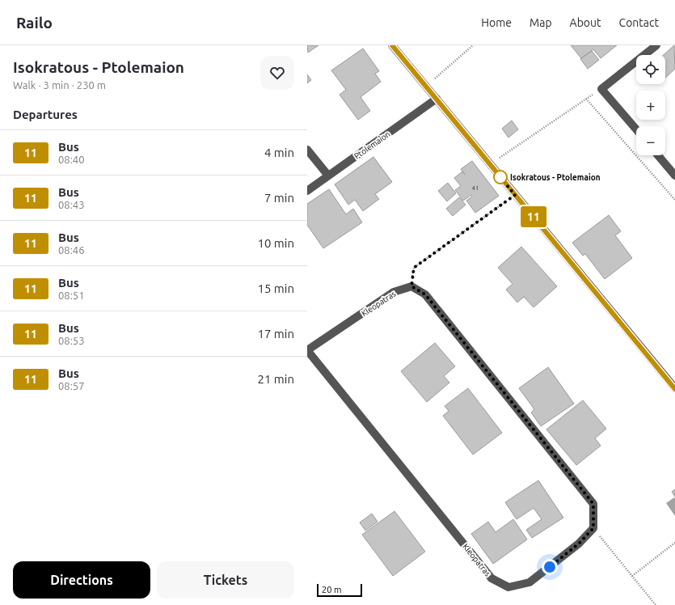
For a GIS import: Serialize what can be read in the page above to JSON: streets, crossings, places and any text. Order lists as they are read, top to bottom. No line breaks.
{"streets":{"street":["Ptolemaion","Kleopatras"]},"places":["Isokratous - Ptolemaion"],"lines":["bus line 11"],"house_numbers":["41"],"scale_bar":"20 m","page":{"header":"Railo","nav":["Home","Map","About","Contact"],"heading":[["Isokratous - Ptolemaion","Walk · 3 min · 230 m"],"Departures"],"on_map":"11","map_buttons":["+","−"],"list":[{"mark":"11","name":"Bus","note":"08:40","value":"4 min"},{"mark":"11","name":"Bus","note":"08:43","value":"7 min"},{"mark":"11","name":"Bus","note":"08:46","value":"10 min"},{"mark":"11","name":"Bus","note":"08:51","value":"15 min"},{"mark":"11","name":"Bus","note":"08:53","value":"17 min"},{"mark":"11","name":"Bus","note":"08:57","value":"21 min"}],"buttons":["Directions","Tickets"],"scale":"20 m"}}
